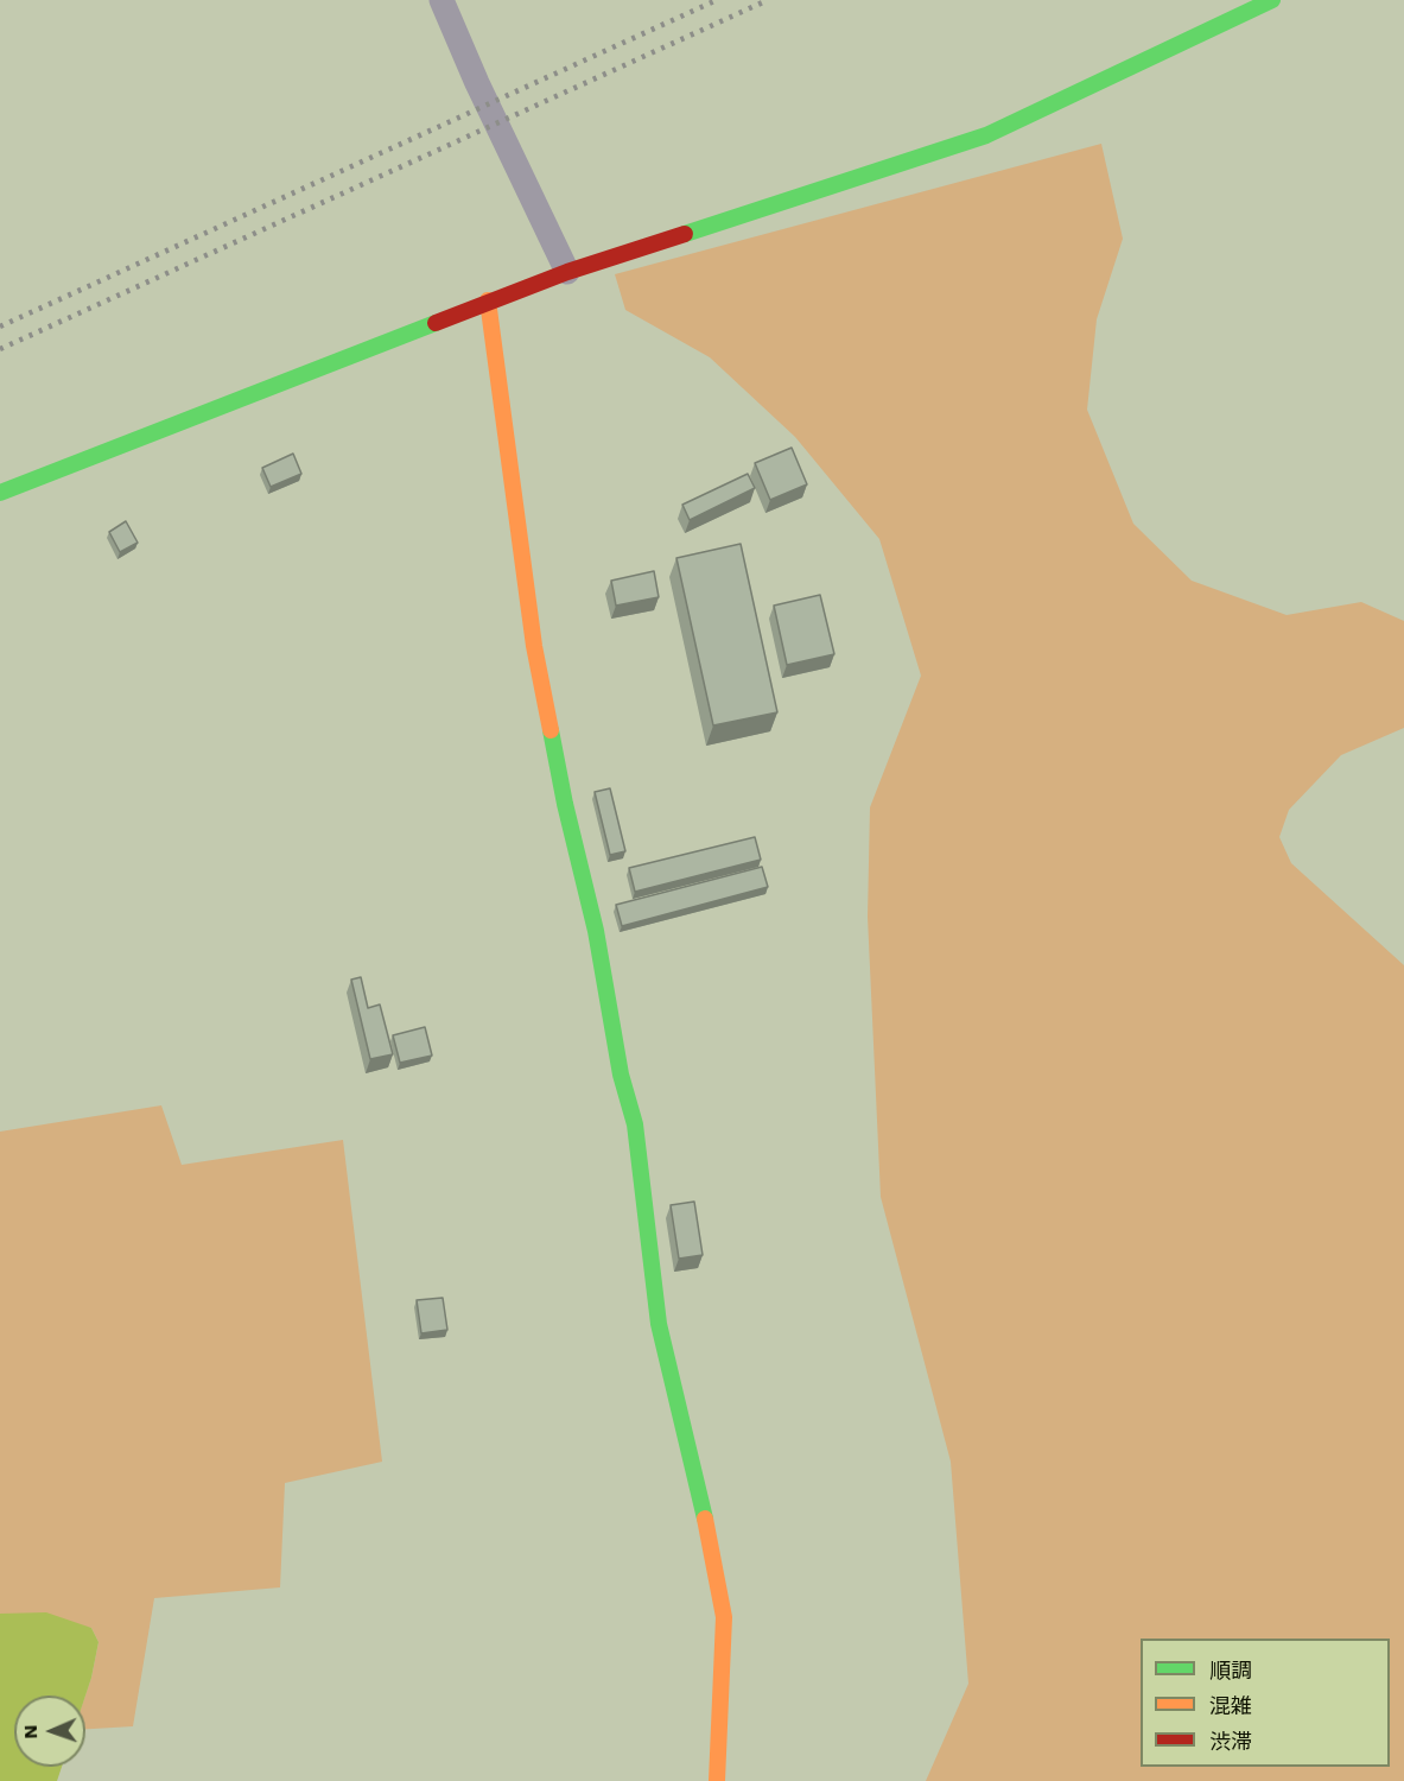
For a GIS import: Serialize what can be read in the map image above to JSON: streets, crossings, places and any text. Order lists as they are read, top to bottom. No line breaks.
{"legend":["順調","混雑","渋滞"],"north":"left"}
